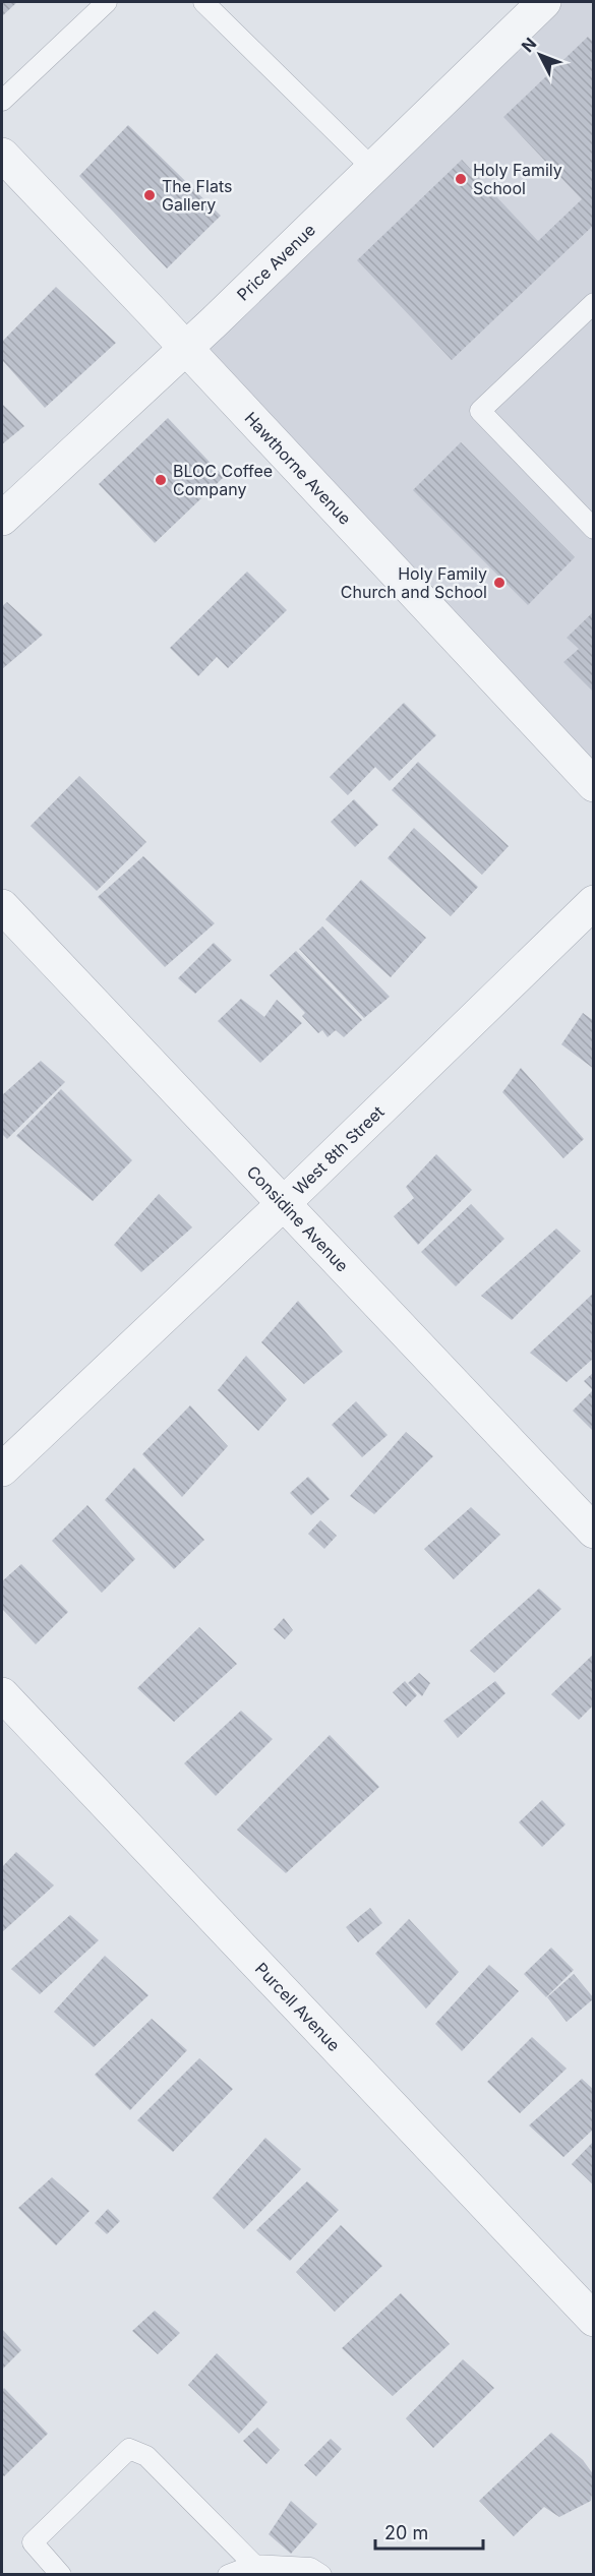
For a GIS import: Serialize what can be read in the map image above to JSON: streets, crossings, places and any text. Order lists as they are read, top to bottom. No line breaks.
{"streets":{"street":["Price Avenue","Hawthorne Avenue","West 8th Street","Considine Avenue","Purcell Avenue"]},"crossings":[["Price Avenue","Hawthorne Avenue"],["West 8th Street","Considine Avenue"]],"places":["Holy Family School","The Flats Gallery","BLOC Coffee Company","Holy Family Church and School"],"scale_bar":"20 m","north":"top left"}
